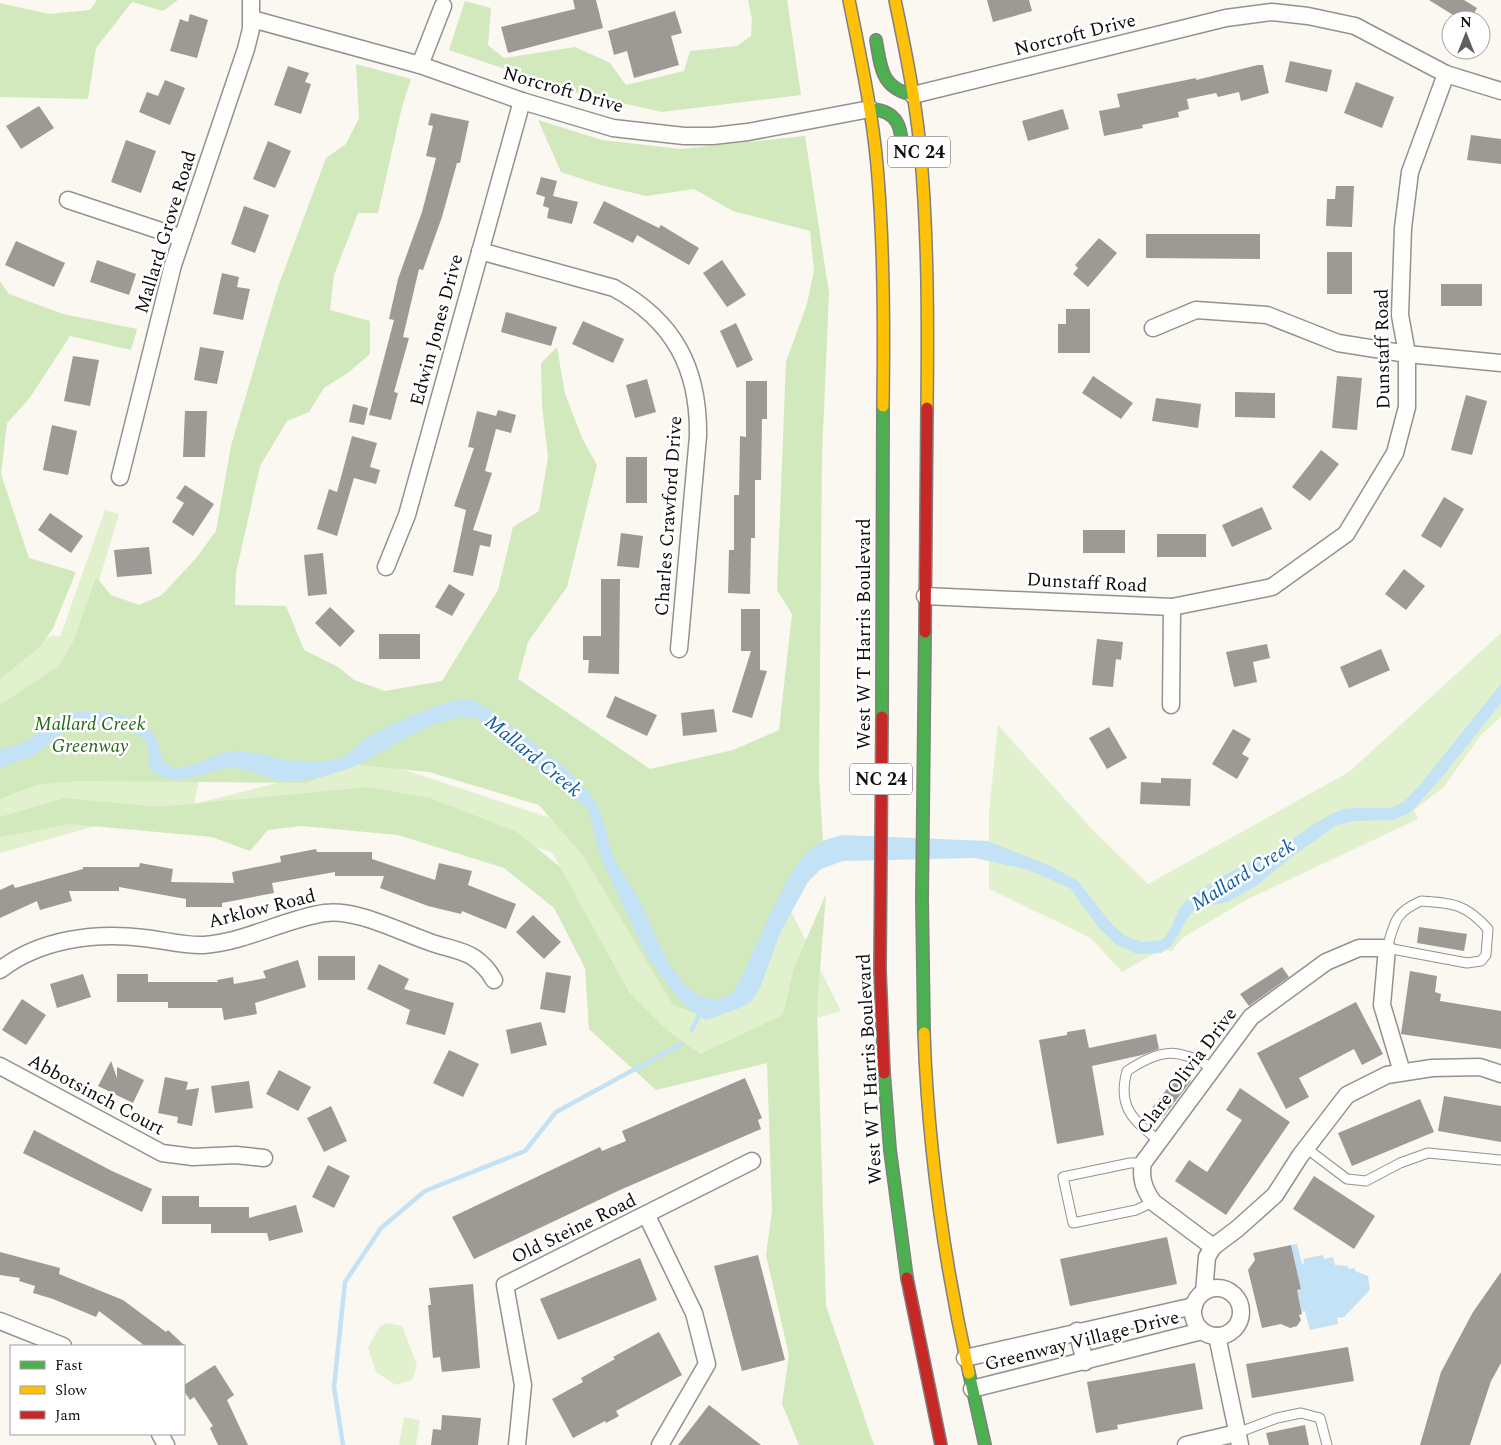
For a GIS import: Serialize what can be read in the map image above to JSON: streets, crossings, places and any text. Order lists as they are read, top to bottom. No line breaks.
{"streets":{"main road":["NC 24","West W T Harris Boulevard"],"street":["Norcroft Drive","Mallard Grove Road","Edwin Jones Drive","Dunstaff Road","Charles Crawford Drive","Arklow Road","Clare Olivia Drive","Abbotsinch Court","Old Steine Road","Greenway Village Drive"]},"crossings":[["Norcroft Drive","NC 24"],["Norcroft Drive","Mallard Grove Road"],["Norcroft Drive","Edwin Jones Drive"],["Norcroft Drive","Dunstaff Road"],["Norcroft Drive","West W T Harris Boulevard"],["NC 24","Dunstaff Road"],["NC 24","Greenway Village Drive"],["Edwin Jones Drive","Charles Crawford Drive"]],"water":["Mallard Creek"],"parks":["Mallard Creek Greenway"],"legend":["Fast","Slow","Jam"],"north":"top"}
